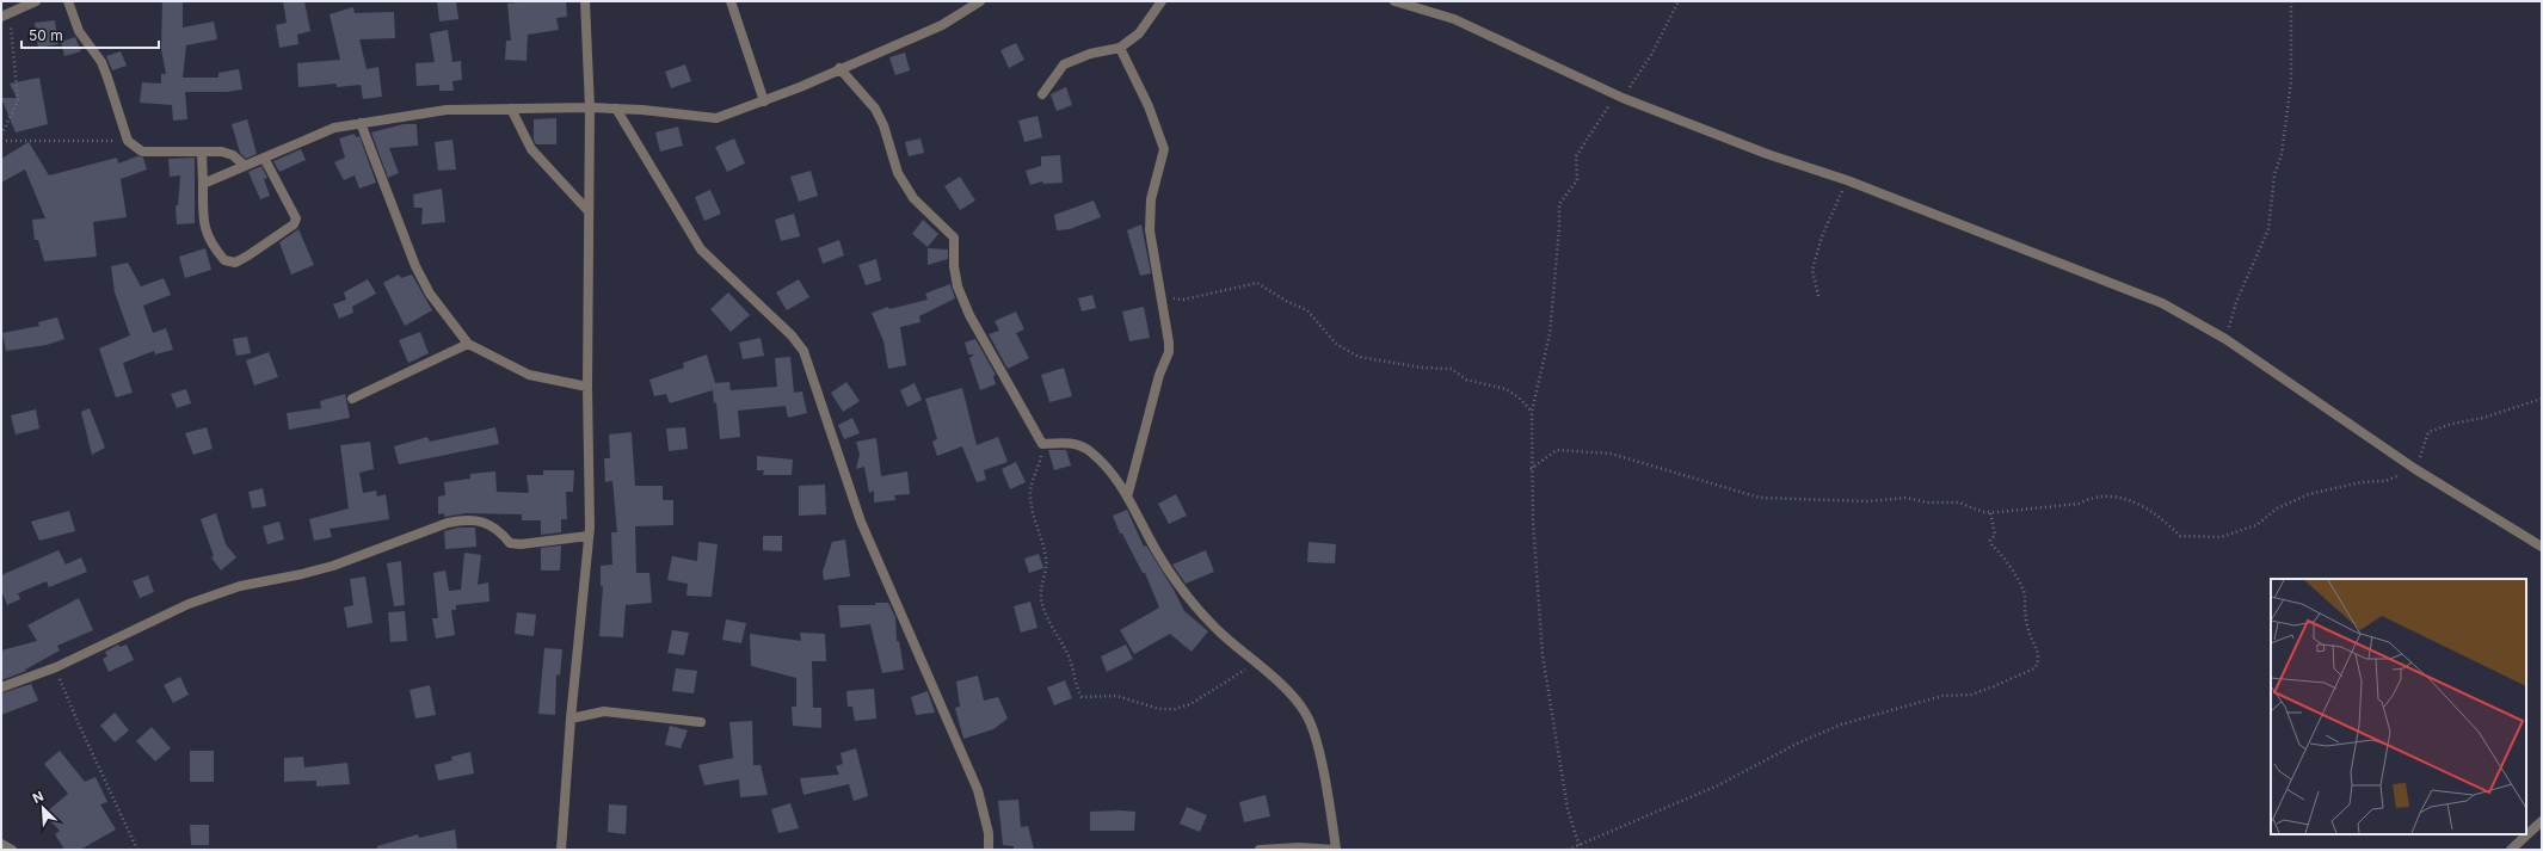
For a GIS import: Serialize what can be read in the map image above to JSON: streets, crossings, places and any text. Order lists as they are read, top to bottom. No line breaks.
{"scale_bar":"50 m","north":"top left"}
